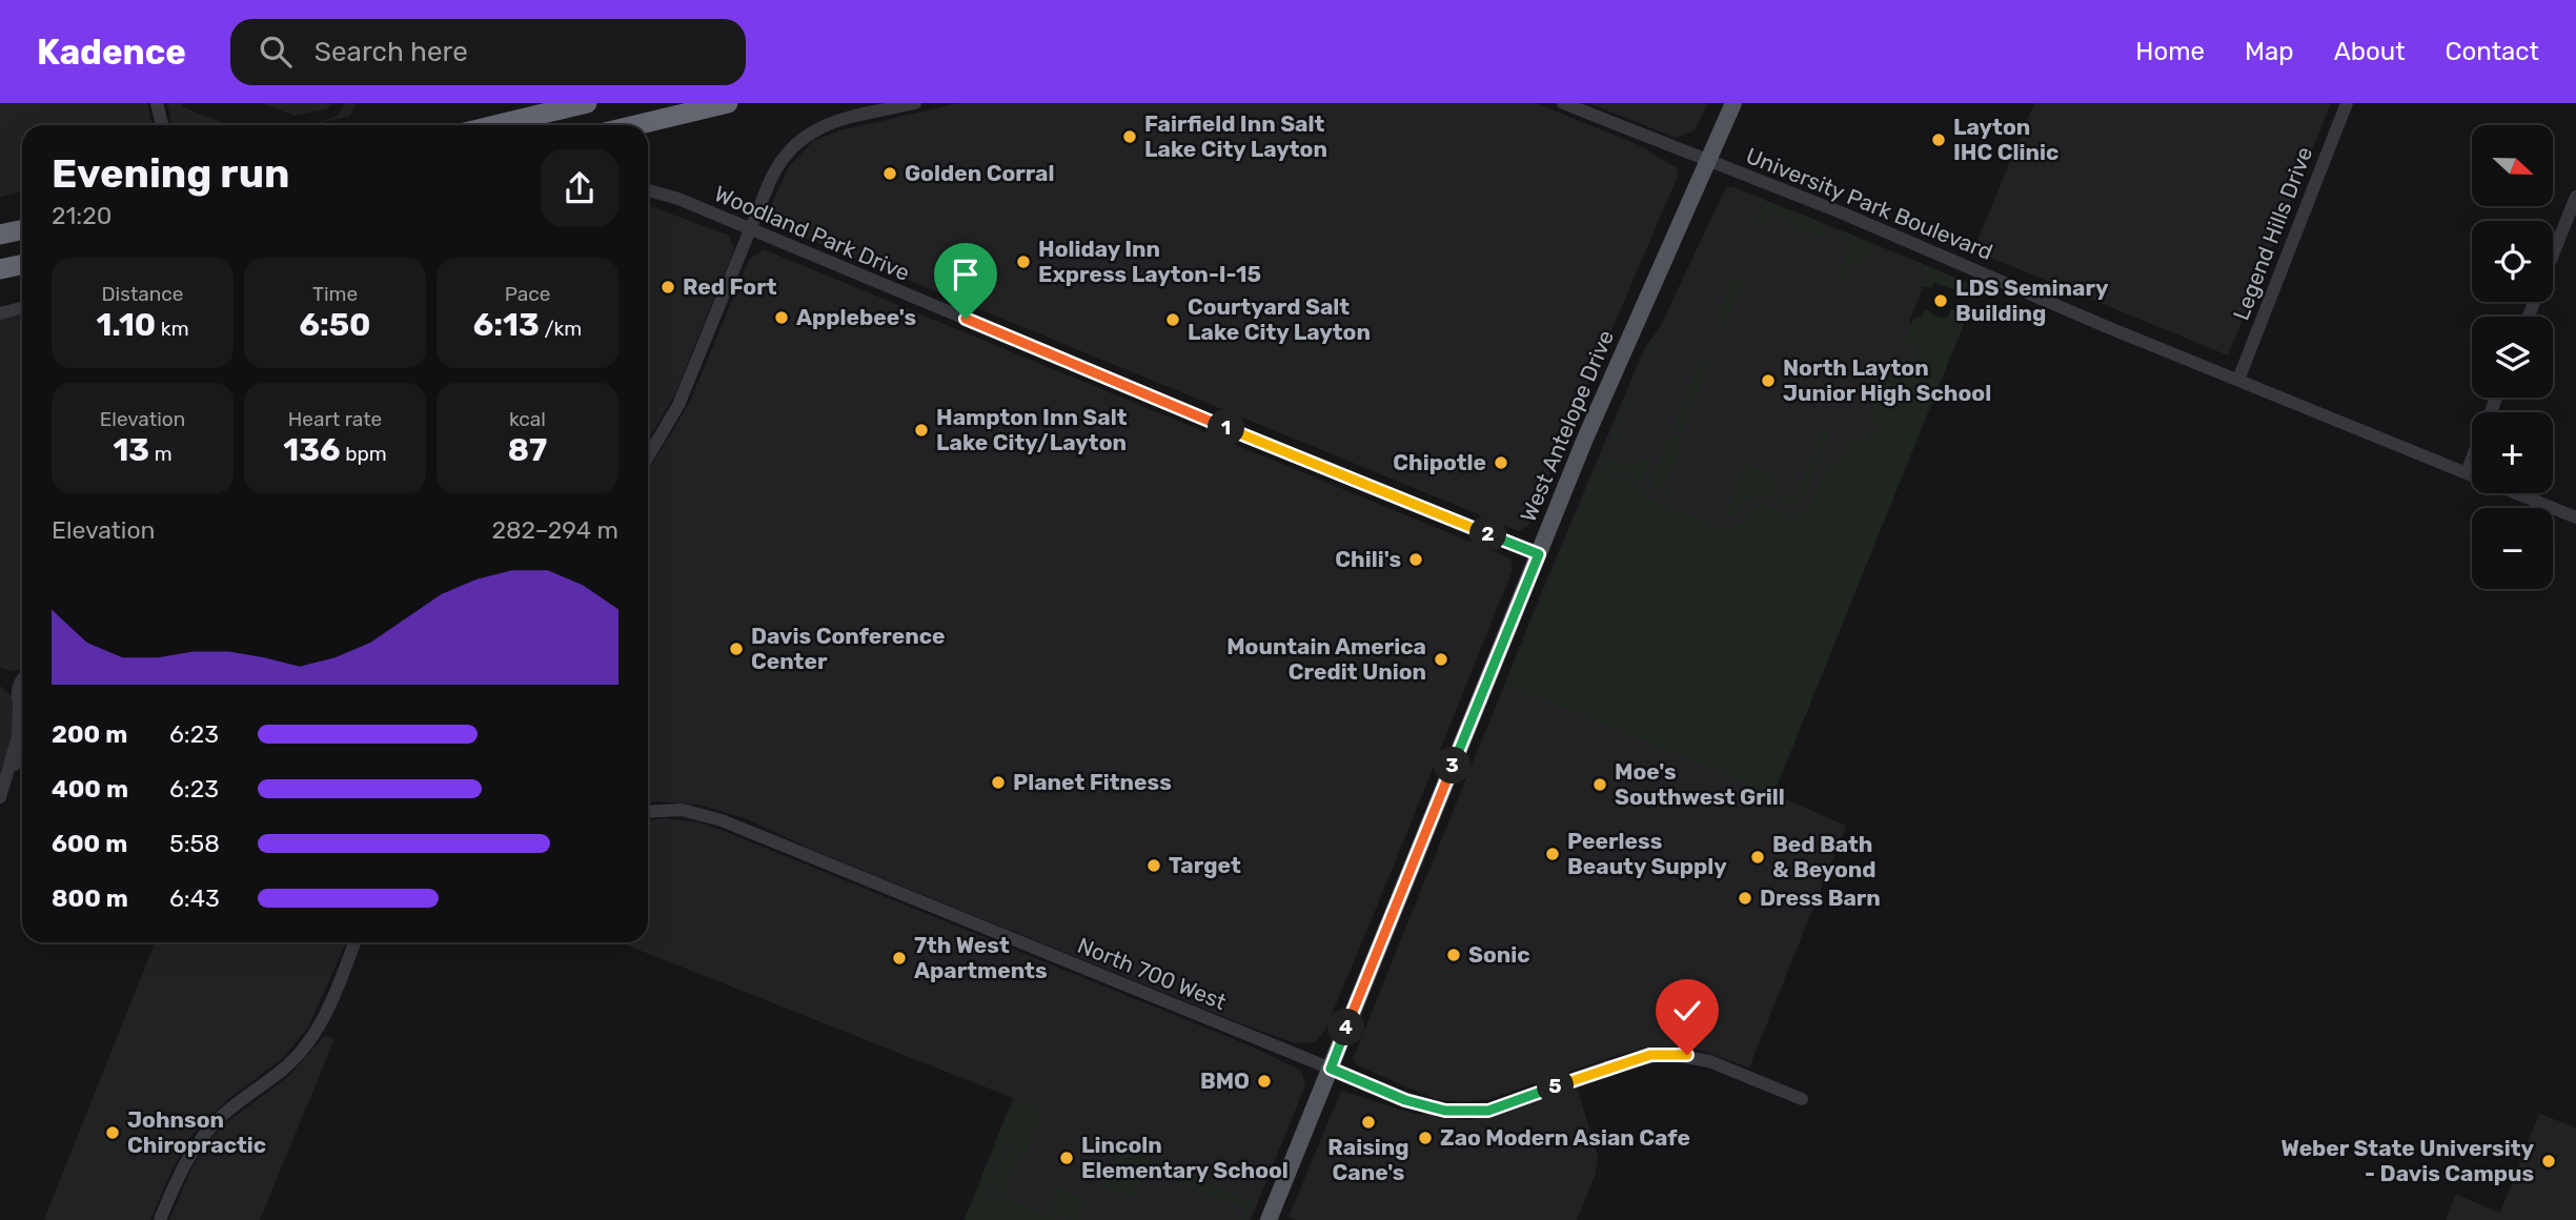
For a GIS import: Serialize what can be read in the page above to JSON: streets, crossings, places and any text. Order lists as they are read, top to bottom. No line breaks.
{"streets":{"main road":["West Antelope Drive"],"street":["University Park Boulevard","Woodland Park Drive","Legend Hills Drive","North 700 West"]},"crossings":[["University Park Boulevard","Legend Hills Drive"],["University Park Boulevard","West Antelope Drive"],["Woodland Park Drive","West Antelope Drive"],["West Antelope Drive","North 700 West"]],"places":["Fairfield Inn Salt Lake City Layton","Layton IHC Clinic","Golden Corral","Holiday Inn Express Layton-I-15","Red Fort","LDS Seminary Building","Applebee's","Courtyard Salt Lake City Layton","North Layton Junior High School","Hampton Inn Salt Lake City/Layton","Chipotle","Chili's","Davis Conference Center","Mountain America Credit Union","Planet Fitness","Moe's Southwest Grill","Peerless Beauty Supply","Bed Bath & Beyond","Target","Dress Barn","Sonic","7th West Apartments","BMO","Raising Cane's","Johnson Chiropractic","Zao Modern Asian Cafe","Lincoln Elementary School","Weber State University - Davis Campus"],"north":"right","page":{"header":"Kadence","search":"Search here","nav":["Home","Map","About","Contact"],"map_buttons":["+","−"],"heading":["Evening run","21:20"],"stats":[["Distance","1.10 km"],["Time","6:50"],["Pace","6:13 /km"],["Elevation","13 m"],["Heart rate","136 bpm"],["kcal","87"]],"pins":["1","2","3","4","5"],"chart":["Elevation","282–294 m"],"list":[{"name":"200 m","note":"6:23"},{"name":"400 m","note":"6:23"},{"name":"600 m","note":"5:58"},{"name":"800 m","note":"6:43"}]}}
